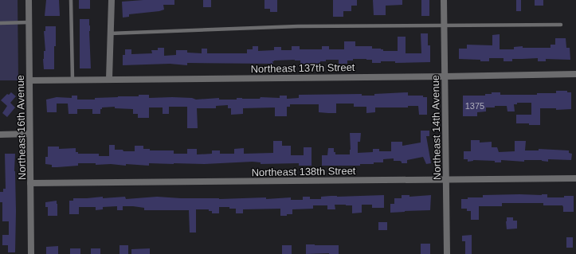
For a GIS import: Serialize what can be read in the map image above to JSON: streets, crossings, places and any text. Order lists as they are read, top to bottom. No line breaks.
{"streets":{"street":["Northeast 137th Street","Northeast 16th Avenue","Northeast 14th Avenue","Northeast 138th Street"]},"crossings":[["Northeast 137th Street","Northeast 16th Avenue"],["Northeast 137th Street","Northeast 14th Avenue"],["Northeast 16th Avenue","Northeast 138th Street"],["Northeast 14th Avenue","Northeast 138th Street"]],"house_numbers":["1375"]}
